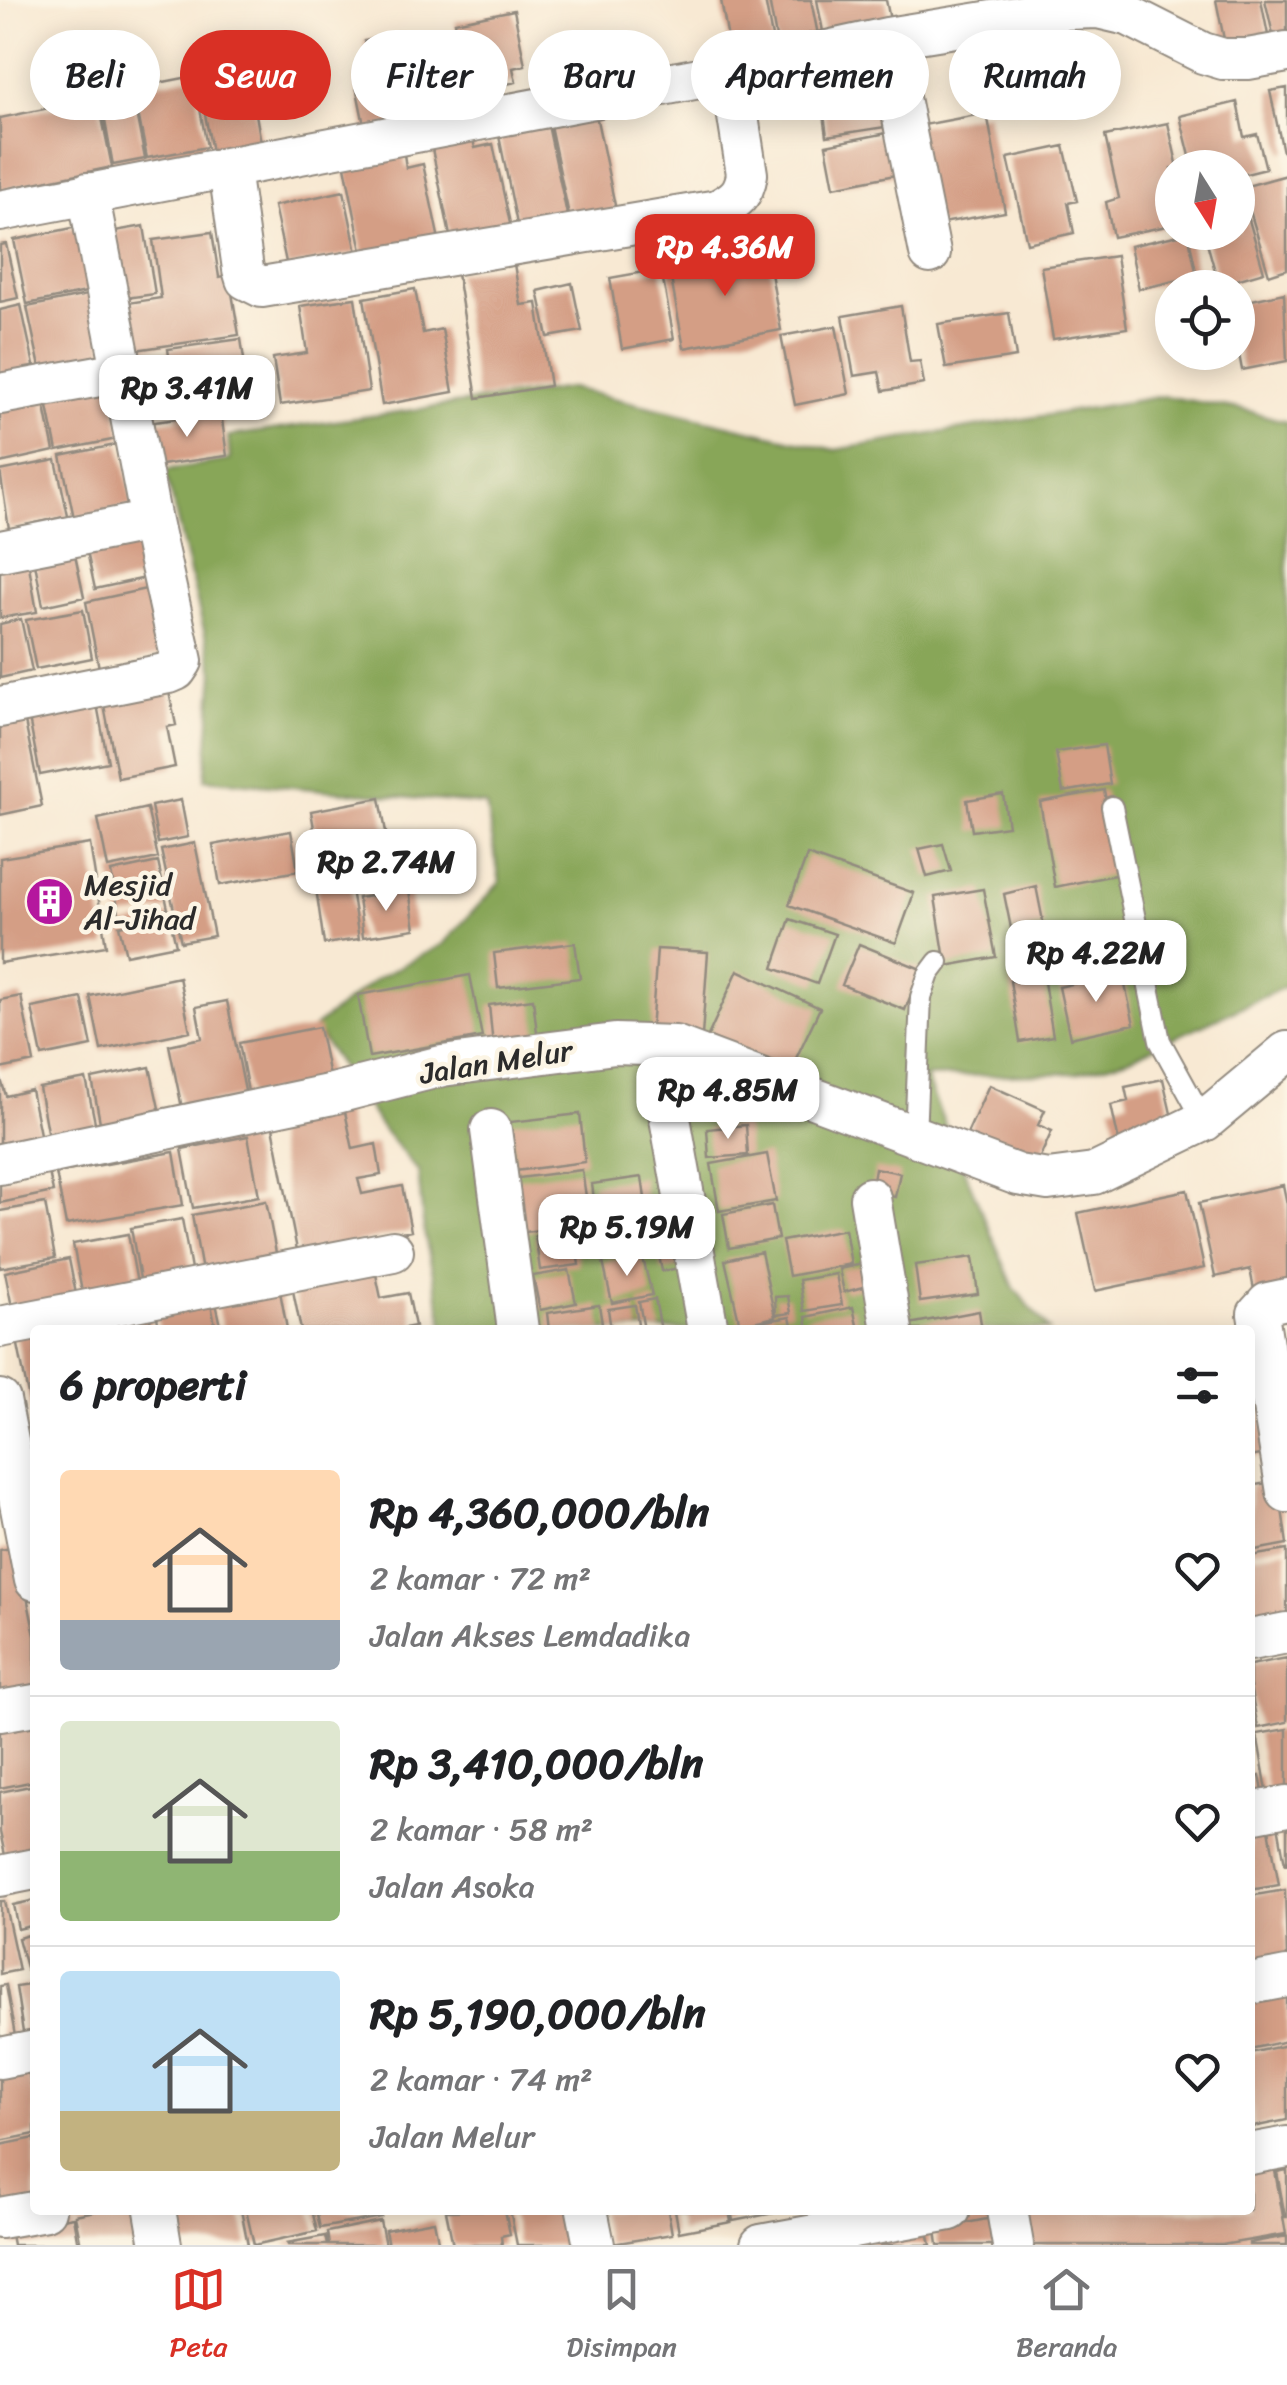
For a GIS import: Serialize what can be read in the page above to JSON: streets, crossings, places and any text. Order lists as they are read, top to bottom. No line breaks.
{"streets":{"street":["Jalan Melur"]},"places":{"building":["Mesjid Al-Jihad"]},"north":"bottom","page":{"chip":["Beli","Sewa","Filter","Baru","Apartemen","Rumah"],"price":["Rp 4.36M","Rp 3.41M","Rp 2.74M","Rp 4.22M","Rp 4.85M","Rp 5.19M"],"heading":"6 properti","list":[{"name":"Rp 4,360,000/bln","note":"2 kamar · 72 m² · Jalan Akses Lemdadika"},{"name":"Rp 3,410,000/bln","note":"2 kamar · 58 m² · Jalan Asoka"},{"name":"Rp 5,190,000/bln","note":"2 kamar · 74 m² · Jalan Melur"}],"tabs":["Peta","Disimpan","Beranda"]}}
